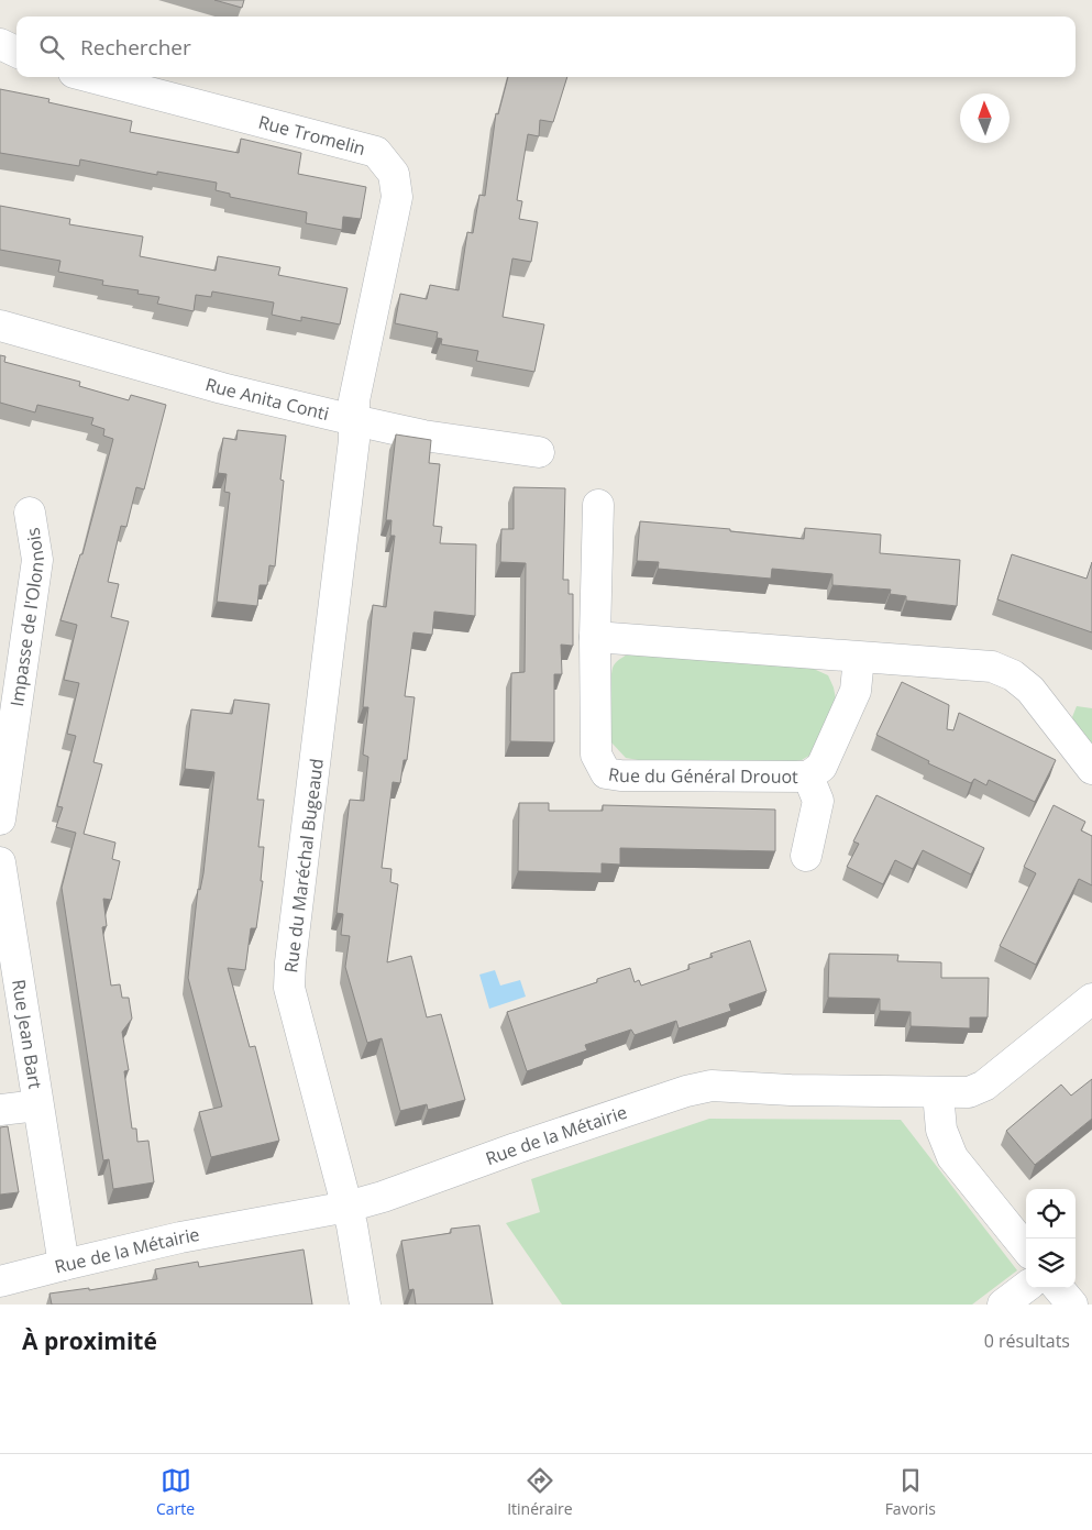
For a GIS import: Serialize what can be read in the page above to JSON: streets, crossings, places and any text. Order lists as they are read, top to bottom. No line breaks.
{"streets":{"street":["Rue Tromelin","Rue Anita Conti","Impasse de l'Olonnois","Rue du Général Drouot","Rue du Maréchal Bugeaud","Rue Jean Bart","Rue de la Métairie"]},"crossings":[["Rue Tromelin","Rue Anita Conti"],["Rue Tromelin","Rue du Maréchal Bugeaud"],["Rue Anita Conti","Rue du Maréchal Bugeaud"],["Rue du Maréchal Bugeaud","Rue de la Métairie"],["Rue Jean Bart","Rue de la Métairie"]],"north":"top","page":{"search":"Rechercher","heading":["À proximité","0 résultats"],"nav":["Carte","Itinéraire","Favoris"]}}
